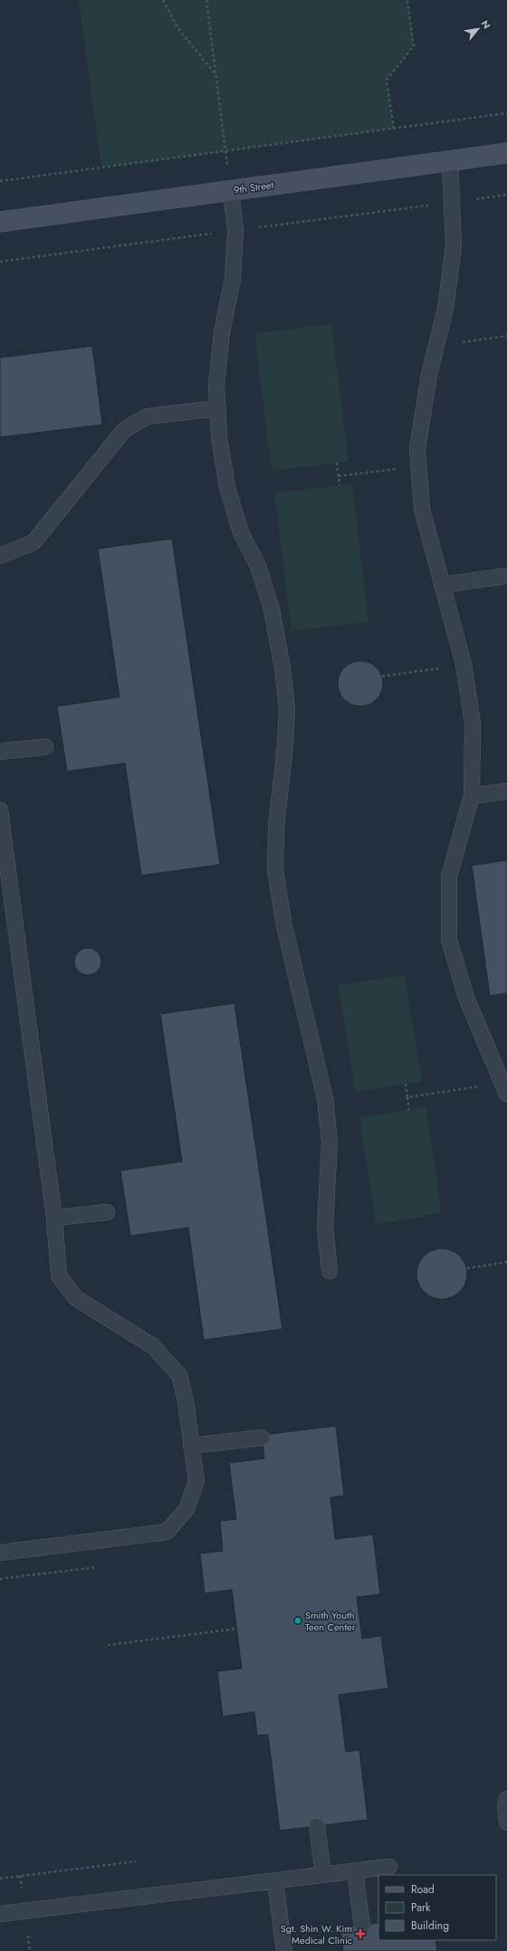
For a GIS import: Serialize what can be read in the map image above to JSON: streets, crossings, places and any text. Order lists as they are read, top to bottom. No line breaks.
{"streets":{"street":["9th Street"]},"places":{"other":["Smith Youth Teen Center"],"health":["Sgt. Shin W. Kim Medical Clinic"]},"legend":["Road","Park","Building"],"north":"top right"}
